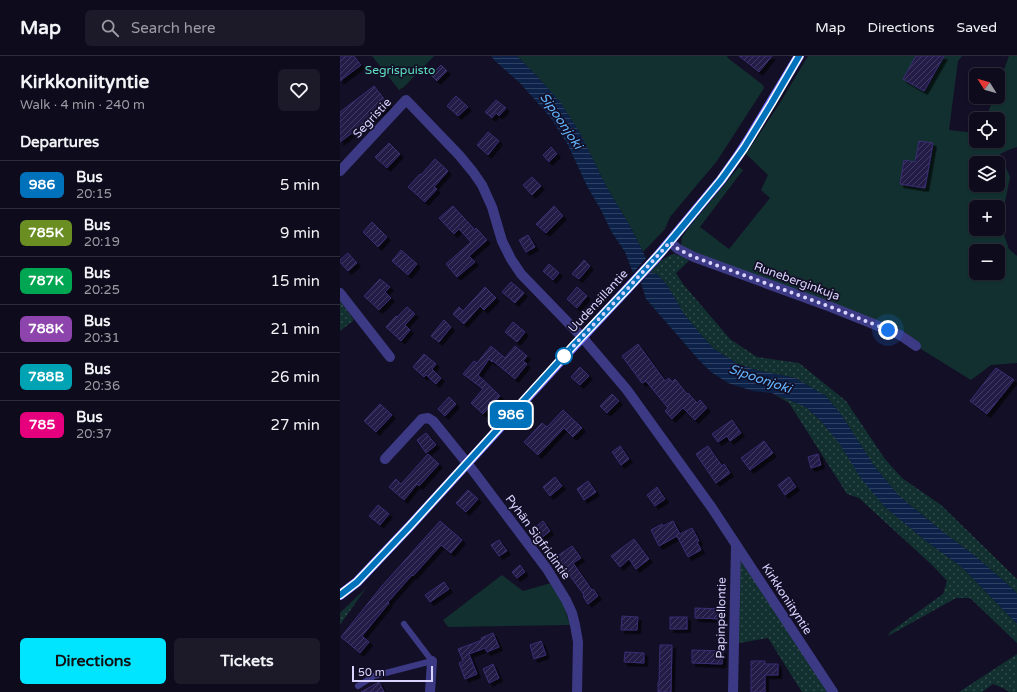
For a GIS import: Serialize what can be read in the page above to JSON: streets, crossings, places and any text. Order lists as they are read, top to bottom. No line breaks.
{"streets":{"street":["Segristie","Runeberginkuja","Uudensillantie","Pyhän Sigfridintie","Kirkkoniityntie","Papinpellontie"]},"crossings":[["Segristie","Kirkkoniityntie"],["Runeberginkuja","Uudensillantie"],["Uudensillantie","Pyhän Sigfridintie"],["Uudensillantie","Kirkkoniityntie"],["Kirkkoniityntie","Papinpellontie"]],"water":["Sipoonjoki"],"parks":["Segrispuisto"],"lines":["bus line 986"],"scale_bar":"50 m","north":"top left","page":{"header":"Map","search":"Search here","nav":["Map","Directions","Saved"],"heading":[["Kirkkoniityntie","Walk · 4 min · 240 m"],"Departures"],"on_map":"986","map_buttons":["+","−"],"list":[{"mark":"986","name":"Bus","note":"20:15","value":"5 min"},{"mark":"785K","name":"Bus","note":"20:19","value":"9 min"},{"mark":"787K","name":"Bus","note":"20:25","value":"15 min"},{"mark":"788K","name":"Bus","note":"20:31","value":"21 min"},{"mark":"788B","name":"Bus","note":"20:36","value":"26 min"},{"mark":"785","name":"Bus","note":"20:37","value":"27 min"}],"buttons":["Directions","Tickets"],"scale":"50 m"}}
